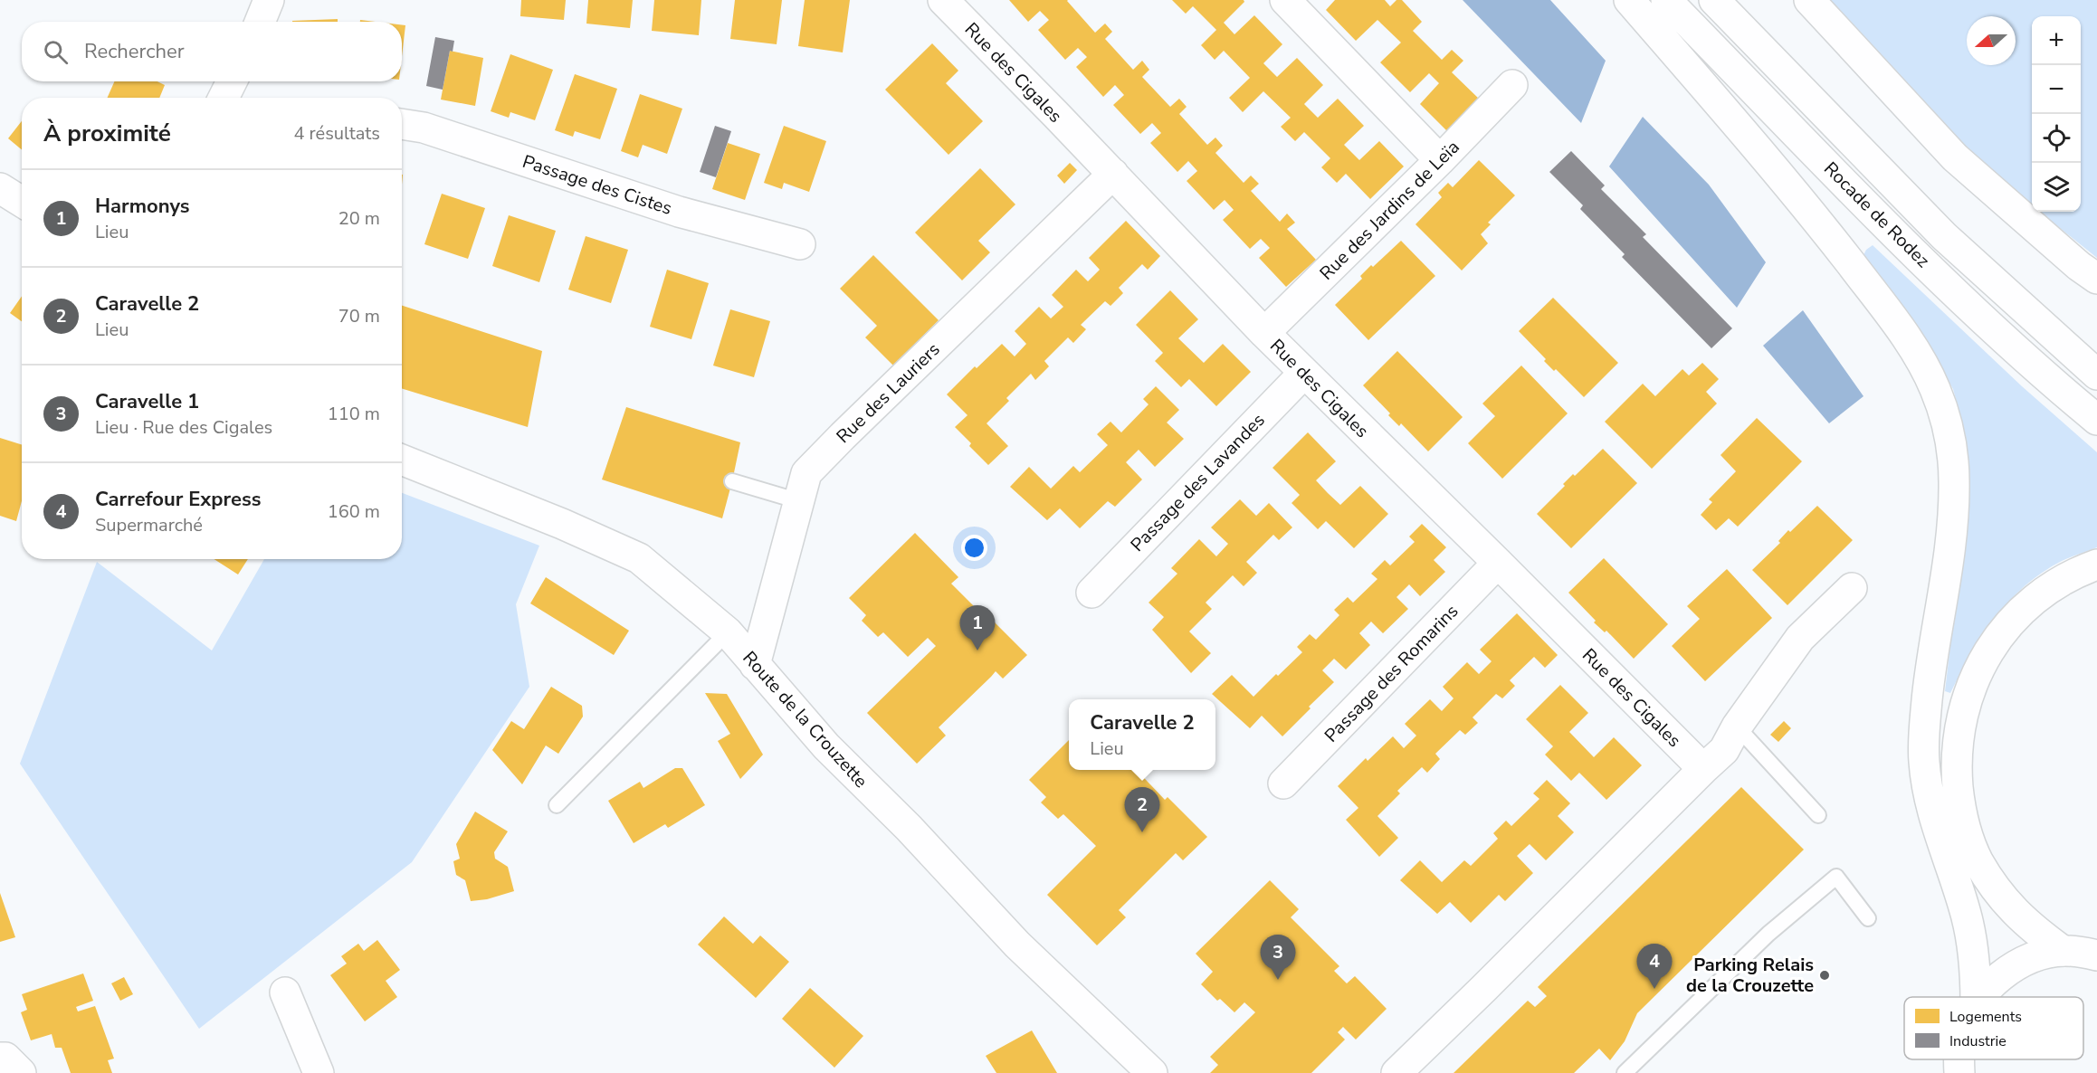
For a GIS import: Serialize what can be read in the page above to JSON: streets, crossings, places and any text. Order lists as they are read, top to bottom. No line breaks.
{"streets":{"main road":["Rue des Cigales","Passage des Cistes","Rue des Jardins de Leïa","Rocade de Rodez","Rue des Lauriers","Passage des Lavandes","Passage des Romarins","Route de la Crouzette"]},"crossings":[["Rue des Cigales","Rue des Jardins de Leïa"],["Rue des Cigales","Rue des Lauriers"],["Rue des Cigales","Passage des Lavandes"],["Rue des Cigales","Passage des Romarins"],["Rue des Lauriers","Route de la Crouzette"]],"places":["Parking Relais de la Crouzette"],"legend":["Logements","Industrie"],"north":"left","page":{"map_buttons":["+","−"],"search":"Rechercher","heading":["À proximité","4 résultats"],"list":[{"mark":"1","name":"Harmonys","note":"Lieu","value":"20 m"},{"mark":"2","name":"Caravelle 2","note":"Lieu","value":"70 m"},{"mark":"3","name":"Caravelle 1","note":"Lieu · Rue des Cigales","value":"110 m"},{"mark":"4","name":"Carrefour Express","note":"Supermarché","value":"160 m"}],"pins":["1","2","3","4"],"popup":["Caravelle 2","Lieu"]}}
